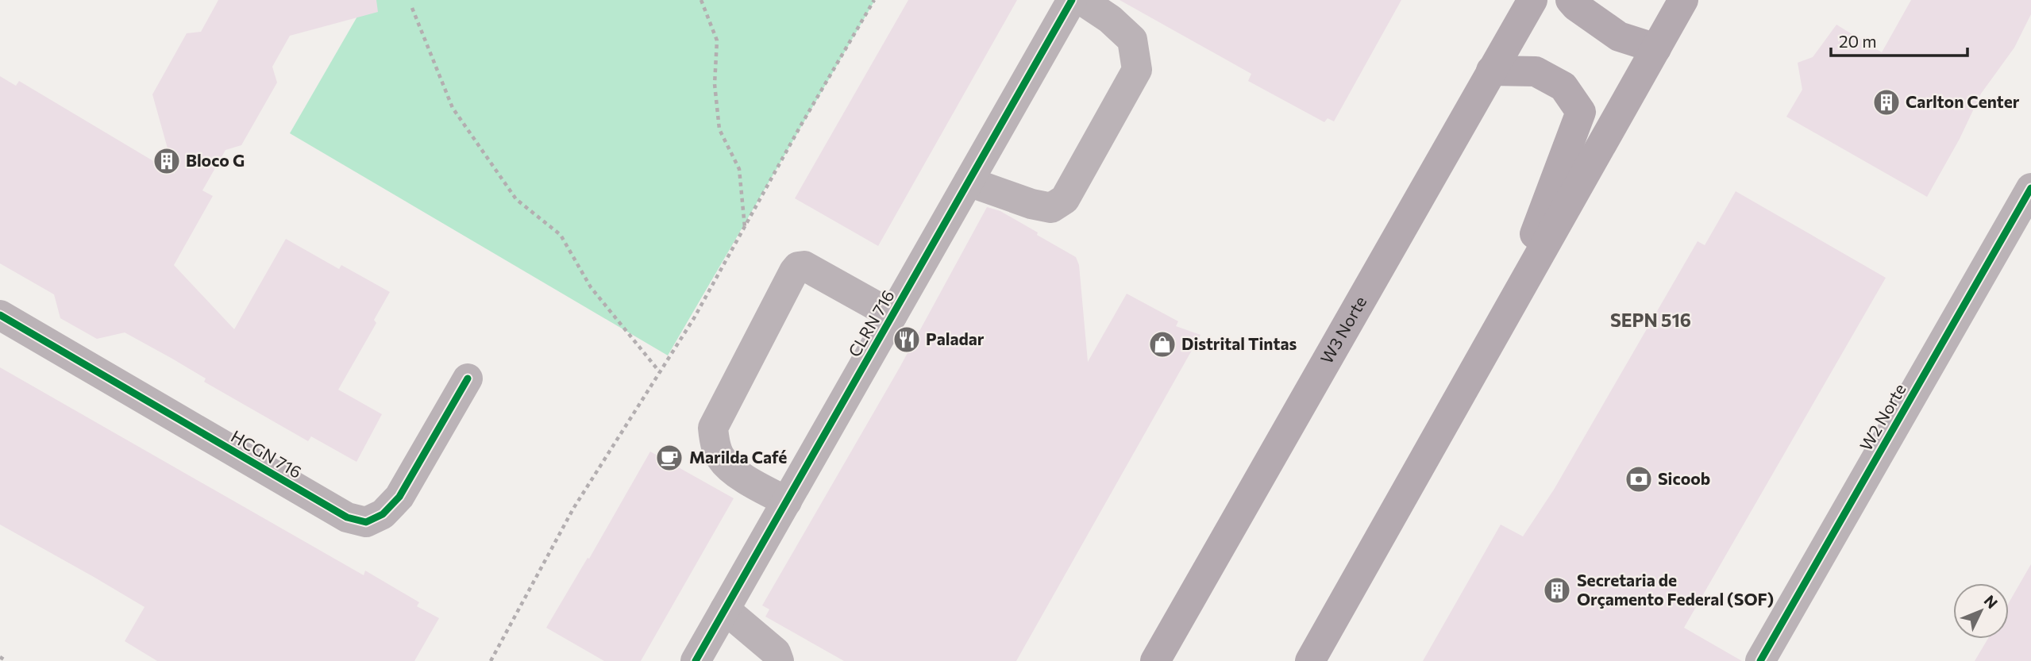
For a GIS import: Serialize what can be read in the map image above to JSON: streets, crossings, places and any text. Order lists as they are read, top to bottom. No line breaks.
{"streets":{"main road":["W3 Norte"],"street":["CLRN 716","W2 Norte","HCGN 716"]},"districts":["SEPN 516"],"places":{"building":["Carlton Center","Bloco G","Secretaria de Orçamento Federal (SOF)"],"restaurant":["Paladar"],"shop":["Distrital Tintas"],"cafe":["Marilda Café"],"bank":["Sicoob"]},"scale_bar":"20 m","north":"top right"}
